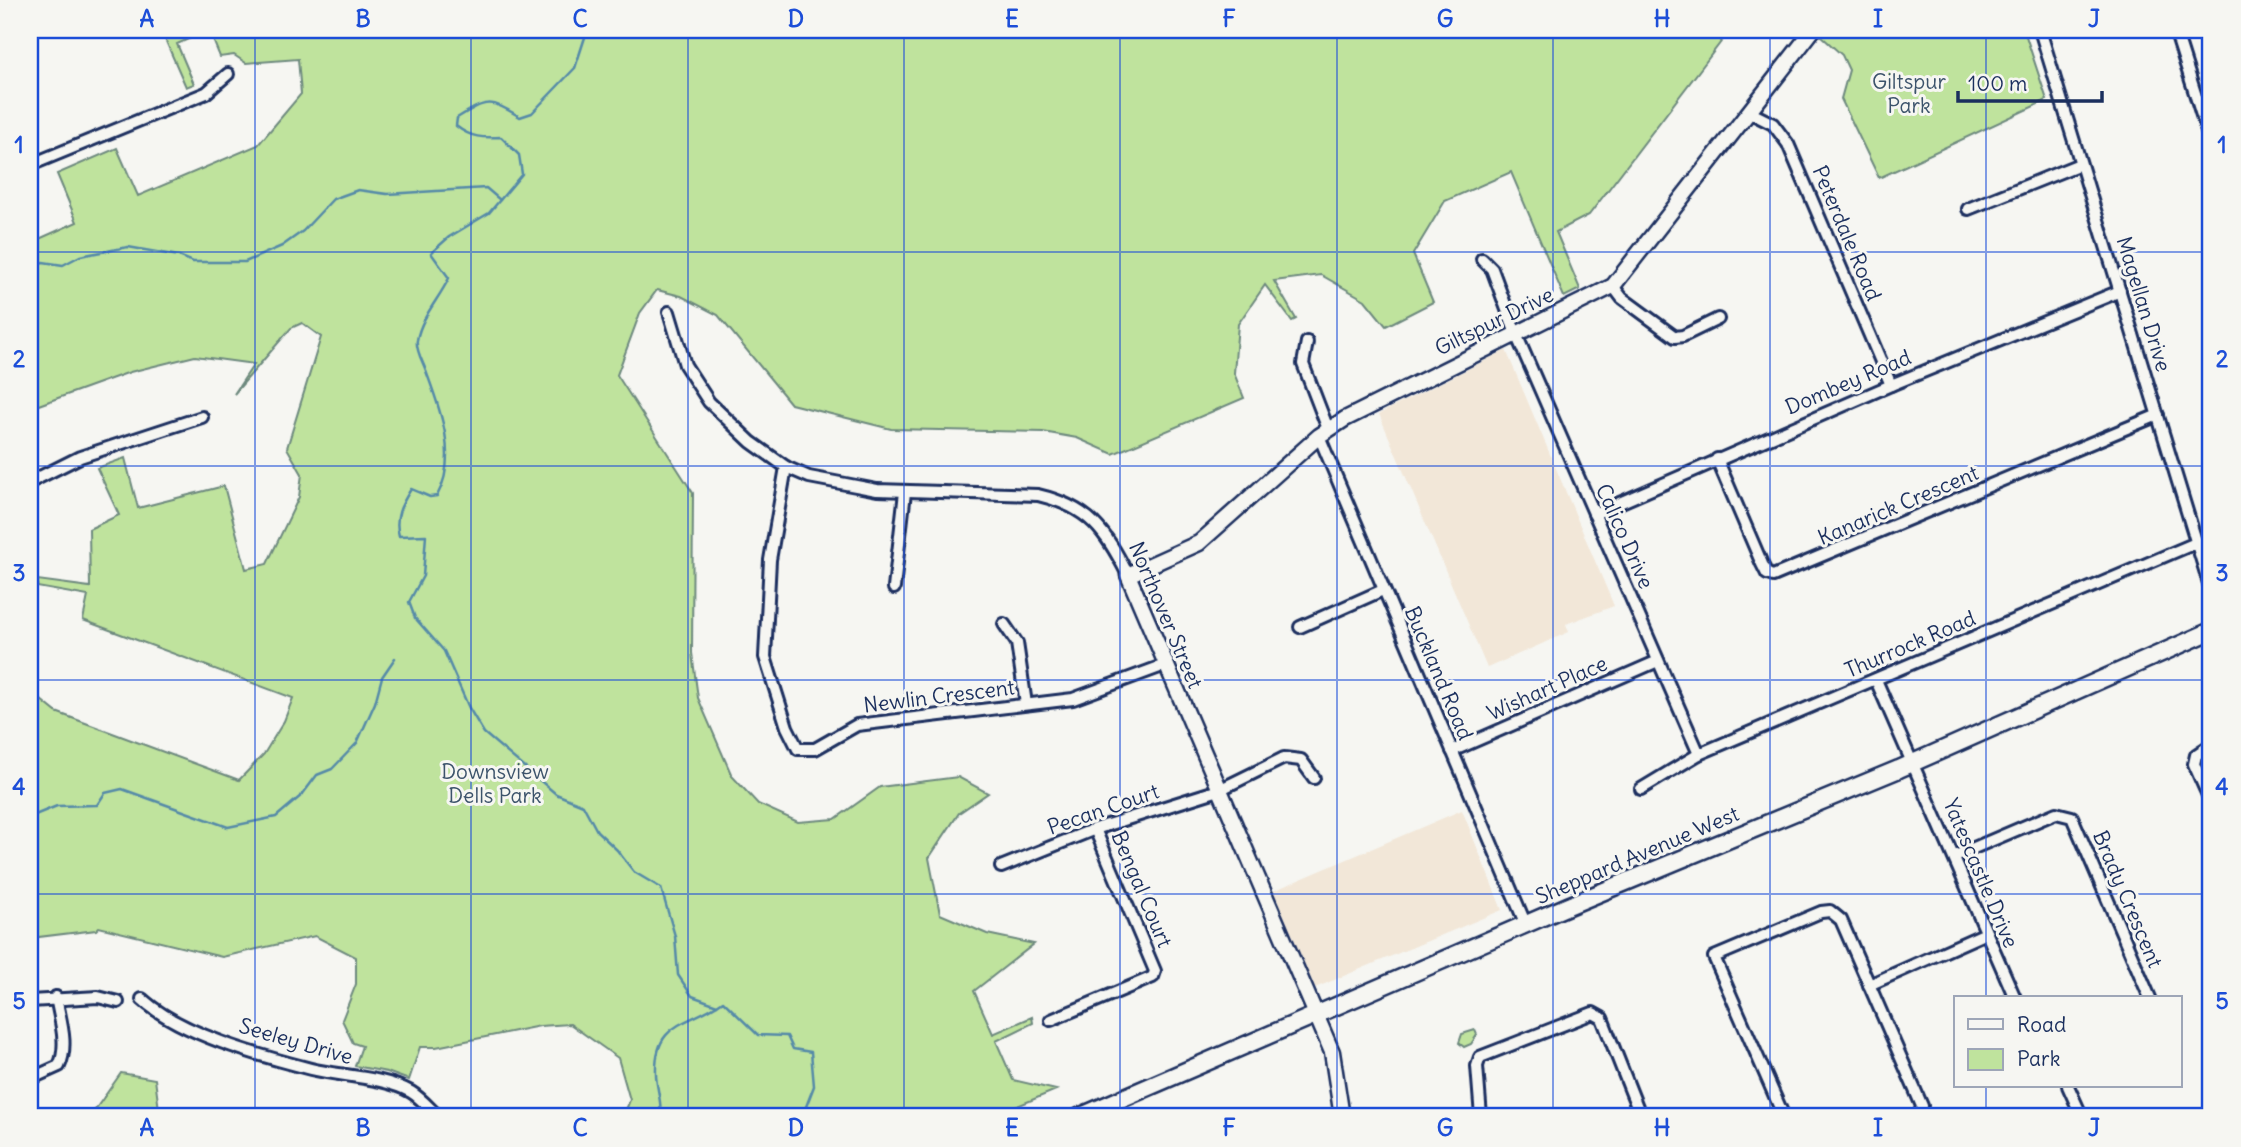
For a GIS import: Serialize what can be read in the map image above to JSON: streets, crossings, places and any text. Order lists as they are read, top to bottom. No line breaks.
{"streets":{"main road":["Sheppard Avenue West"],"street":["Peterdale Road","Magellan Drive","Giltspur Drive","Dombey Road","Kanarick Crescent","Calico Drive","Northover Street","Thurrock Road","Buckland Road","Wishart Place","Newlin Crescent","Pecan Court","Yatescastle Drive","Bengal Court","Brady Crescent","Seeley Drive"]},"crossings":[["Peterdale Road","Giltspur Drive"],["Peterdale Road","Dombey Road"],["Magellan Drive","Dombey Road"],["Magellan Drive","Kanarick Crescent"],["Magellan Drive","Thurrock Road"],["Giltspur Drive","Calico Drive"],["Giltspur Drive","Northover Street"],["Giltspur Drive","Buckland Road"],["Dombey Road","Kanarick Crescent"],["Dombey Road","Calico Drive"],["Calico Drive","Thurrock Road"],["Calico Drive","Wishart Place"],["Northover Street","Newlin Crescent"],["Northover Street","Pecan Court"],["Northover Street","Sheppard Avenue West"],["Thurrock Road","Yatescastle Drive"],["Buckland Road","Wishart Place"],["Buckland Road","Sheppard Avenue West"],["Pecan Court","Bengal Court"],["Sheppard Avenue West","Yatescastle Drive"],["Yatescastle Drive","Brady Crescent"]],"parks":["Giltspur Park","Downsview Dells Park"],"legend":["Road","Park"],"scale_bar":"100 m","grid":{"columns":["A","B","C","D","E","F","G","H","I","J"],"rows":["1","2","3","4","5"]}}
